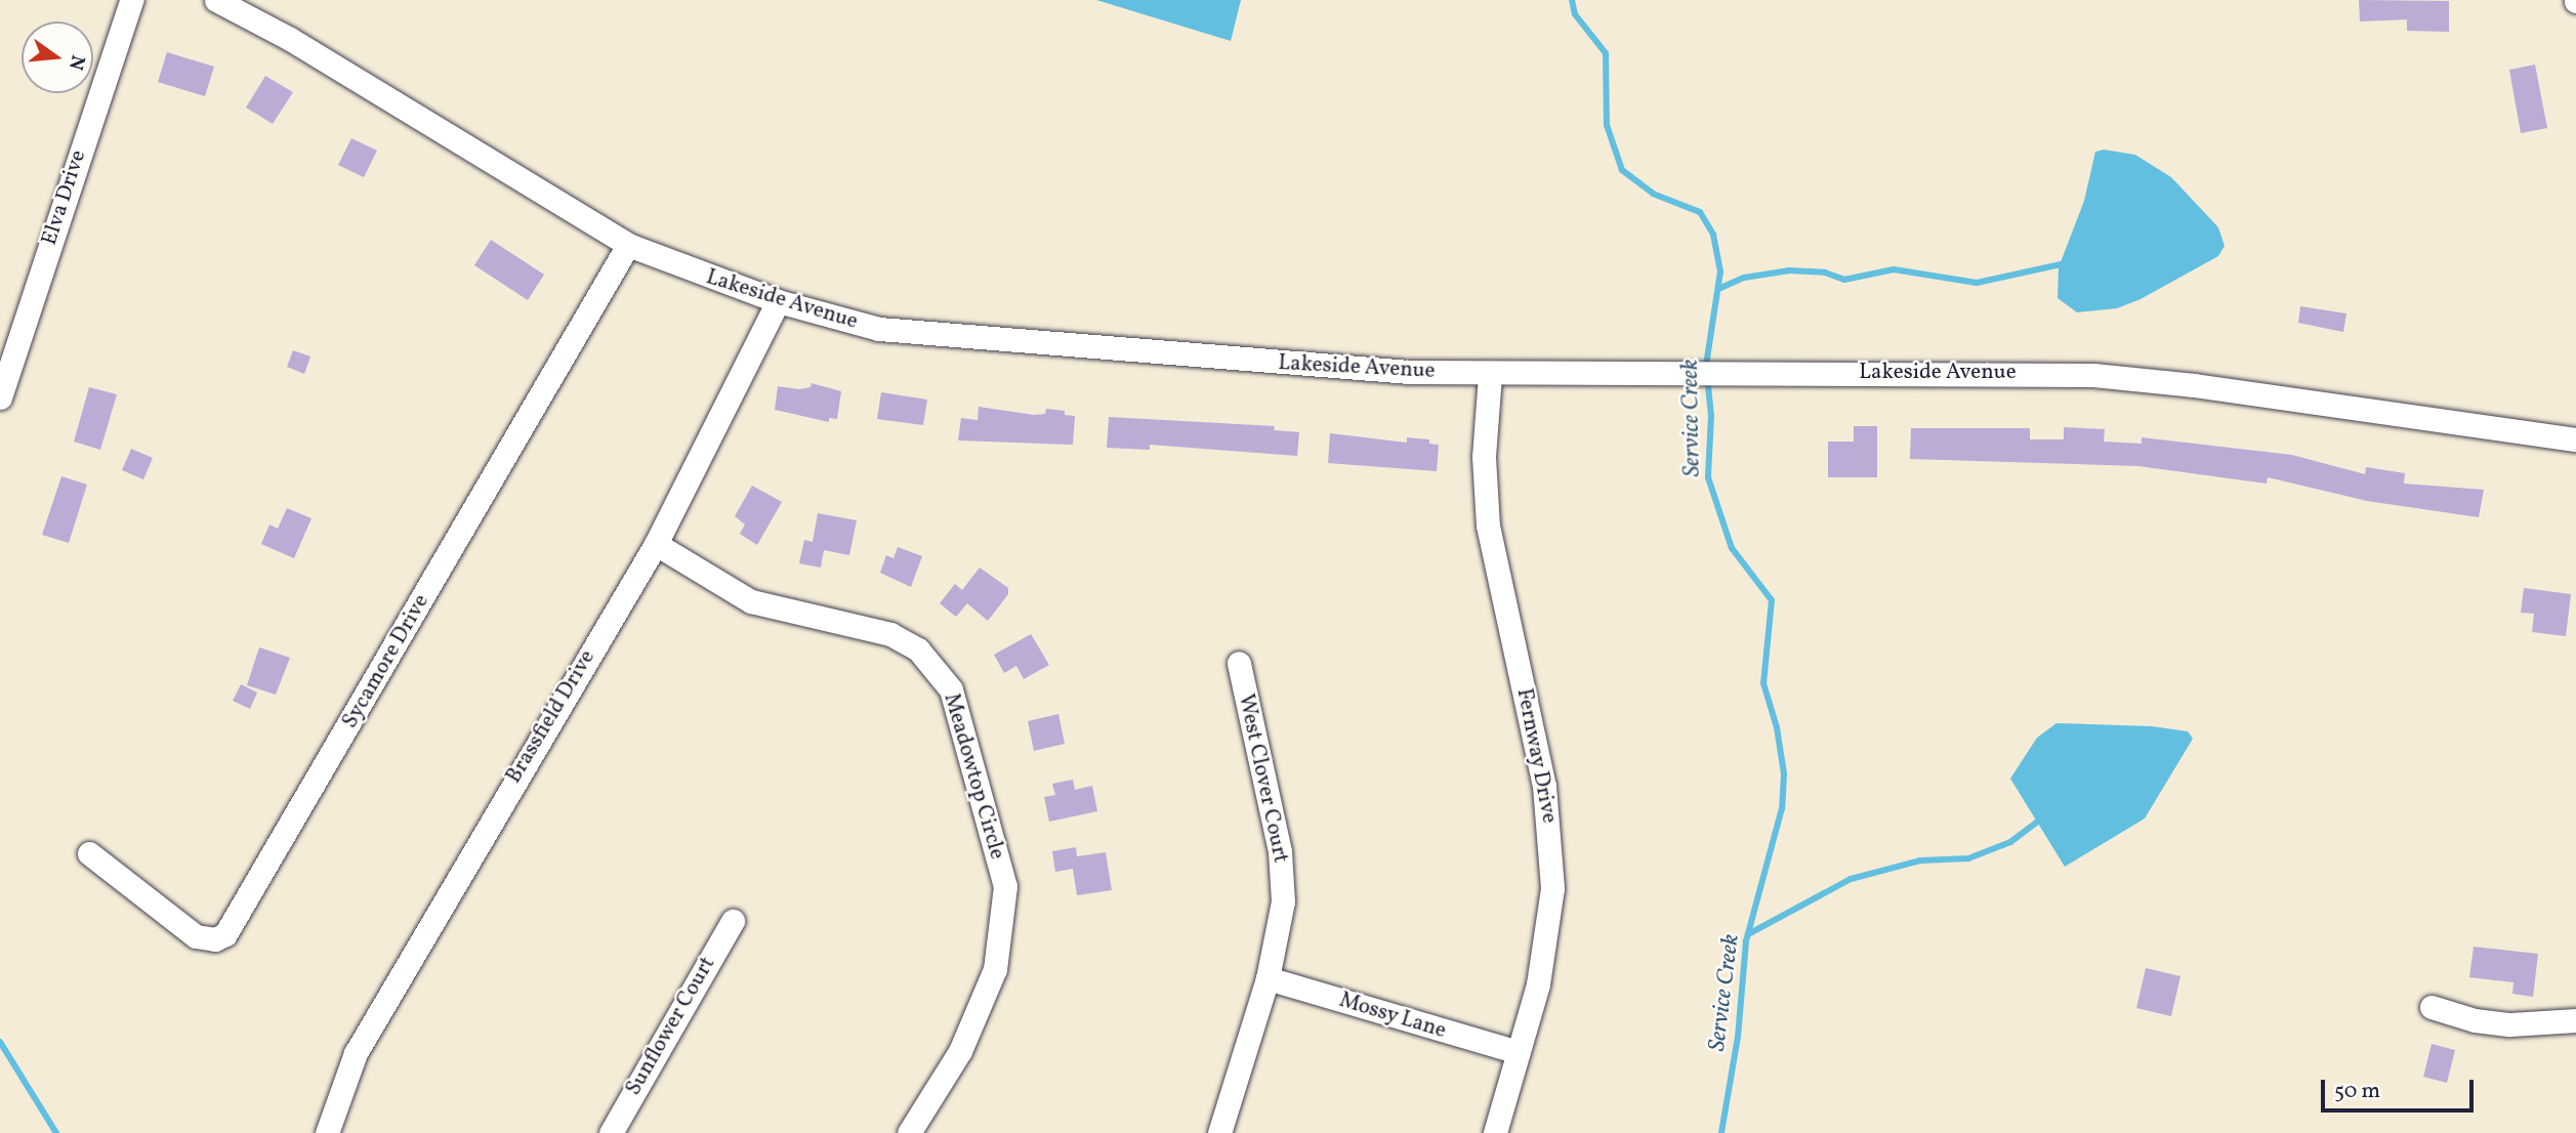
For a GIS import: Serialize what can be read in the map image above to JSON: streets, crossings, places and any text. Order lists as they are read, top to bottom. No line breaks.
{"streets":{"street":["Elva Drive","Lakeside Avenue","Sycamore Drive","Brassfield Drive","Fernway Drive","Meadowtop Circle","West Clover Court","Mossy Lane","Sunflower Court"]},"crossings":[["Lakeside Avenue","Sycamore Drive"],["Lakeside Avenue","Brassfield Drive"],["Lakeside Avenue","Fernway Drive"],["Brassfield Drive","Meadowtop Circle"],["Fernway Drive","Mossy Lane"],["West Clover Court","Mossy Lane"]],"water":["Service Creek"],"scale_bar":"50 m","north":"right"}
